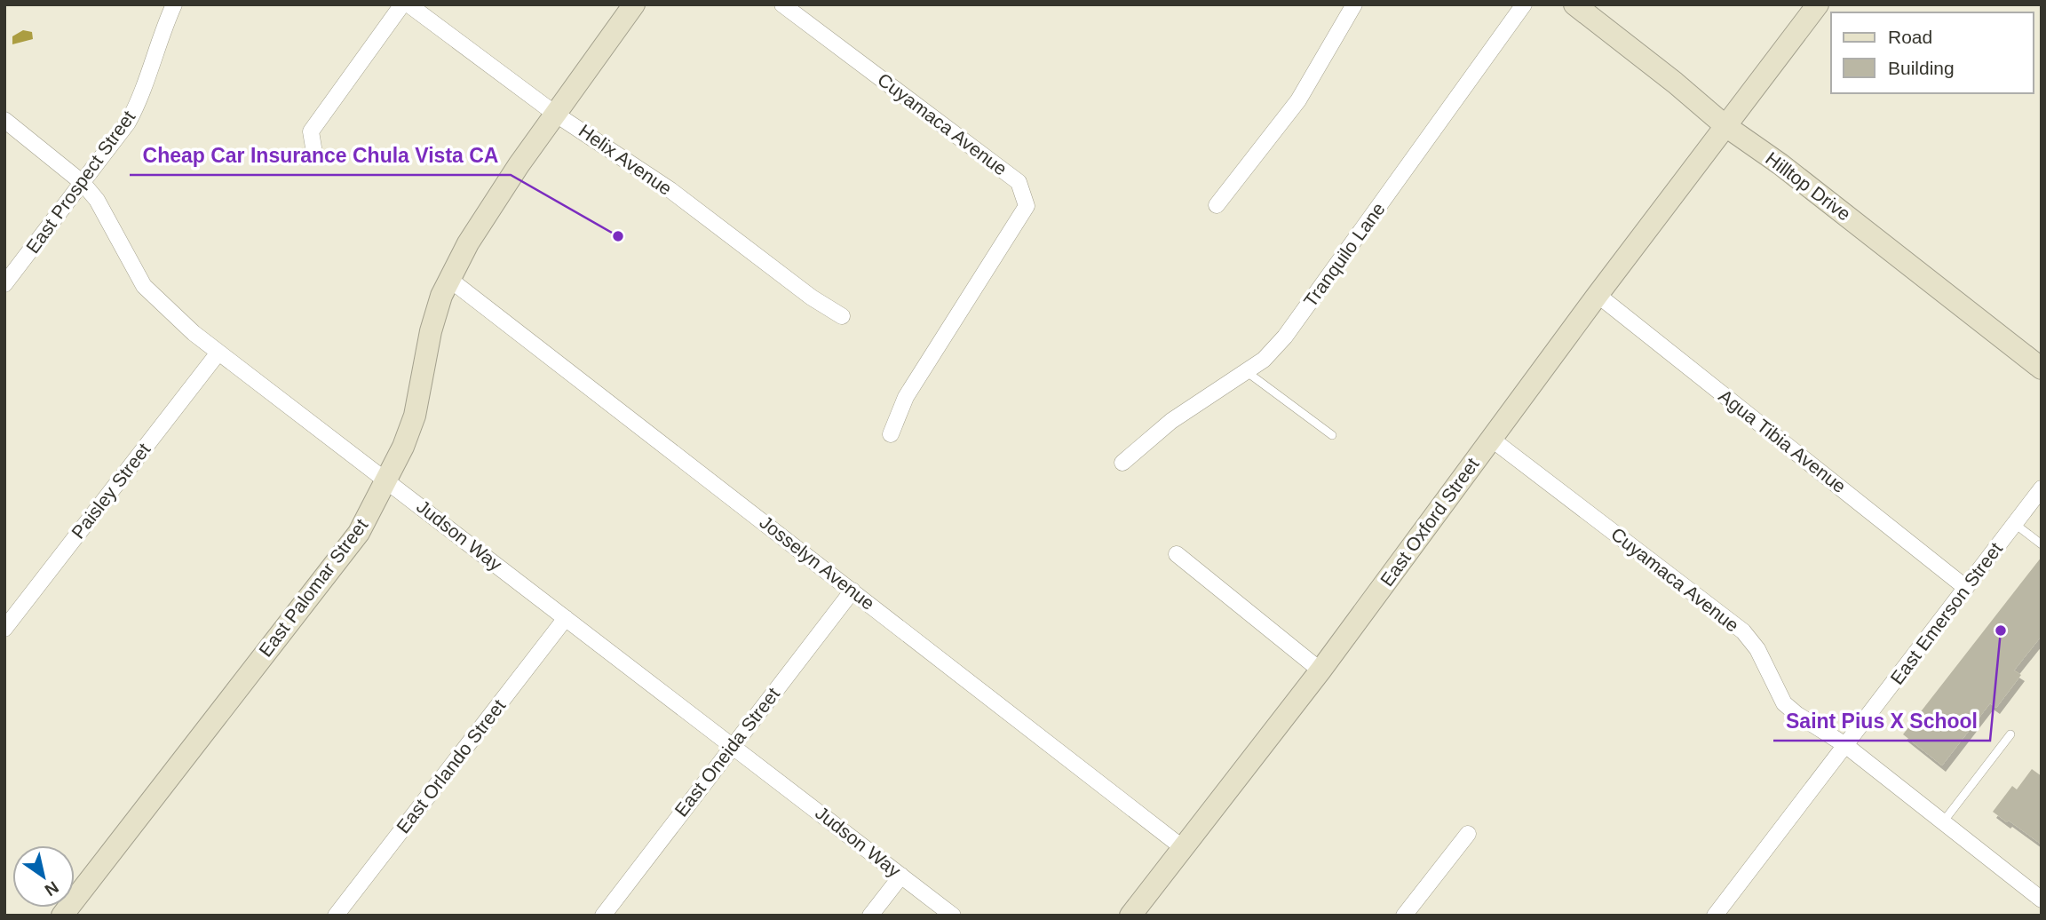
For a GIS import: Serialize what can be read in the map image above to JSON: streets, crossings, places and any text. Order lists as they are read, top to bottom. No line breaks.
{"streets":{"main road":["Hilltop Drive","East Oxford Street","East Palomar Street"],"street":["Cuyamaca Avenue","Helix Avenue","East Prospect Street","Tranquilo Lane","Agua Tibia Avenue","Paisley Street","Judson Way","Josselyn Avenue","East Emerson Street","East Oneida Street","East Orlando Street"]},"crossings":[["Cuyamaca Avenue","East Oxford Street"],["Cuyamaca Avenue","East Emerson Street"],["Helix Avenue","East Palomar Street"],["East Prospect Street","Judson Way"],["Hilltop Drive","East Oxford Street"],["Agua Tibia Avenue","East Oxford Street"],["Agua Tibia Avenue","East Emerson Street"],["Paisley Street","Judson Way"],["East Oxford Street","Josselyn Avenue"],["Judson Way","East Palomar Street"],["Judson Way","East Oneida Street"],["Judson Way","East Orlando Street"],["Josselyn Avenue","East Palomar Street"],["Josselyn Avenue","East Oneida Street"]],"places":["Cheap Car Insurance Chula Vista CA","Saint Pius X School"],"legend":["Road","Building"],"north":"bottom right"}
